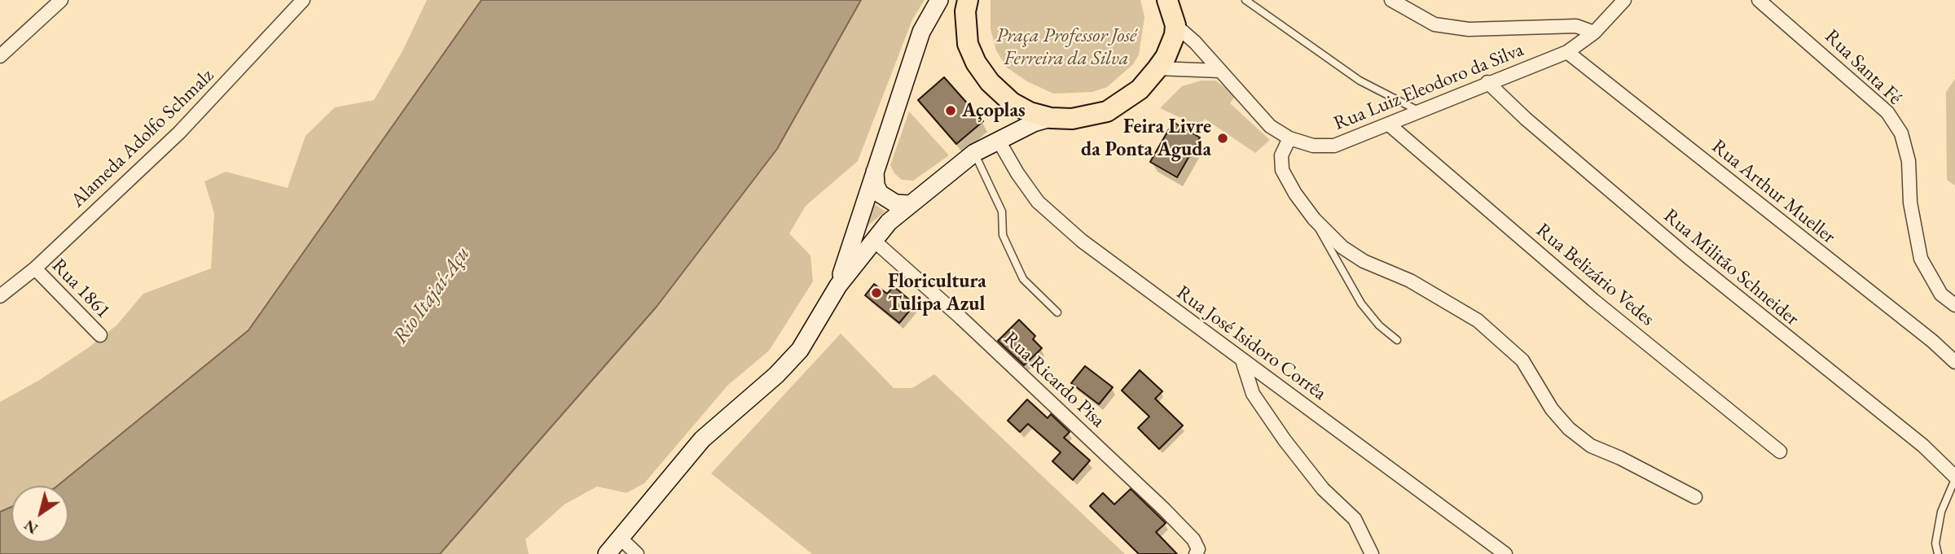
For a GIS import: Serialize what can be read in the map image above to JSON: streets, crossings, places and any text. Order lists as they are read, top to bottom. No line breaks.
{"streets":{"street":["Rua Santa Fé","Rua Luiz Eleodoro da Silva","Alameda Adolfo Schmalz","Rua Arthur Mueller","Rua Militão Schneider","Rua Belizário Vedes","Rua 1861","Rua José Isidoro Corrêa","Rua Ricardo Pisa"]},"crossings":[["Rua Luiz Eleodoro da Silva","Rua Arthur Mueller"],["Rua Luiz Eleodoro da Silva","Rua Militão Schneider"],["Rua Luiz Eleodoro da Silva","Rua Belizário Vedes"],["Alameda Adolfo Schmalz","Rua 1861"]],"water":["Rio Itajaí-Açu"],"parks":["Praça Professor José Ferreira da Silva"],"places":["Açoplas","Feira Livre da Ponta Aguda","Floricultura Tulipa Azul"],"north":"bottom left"}
